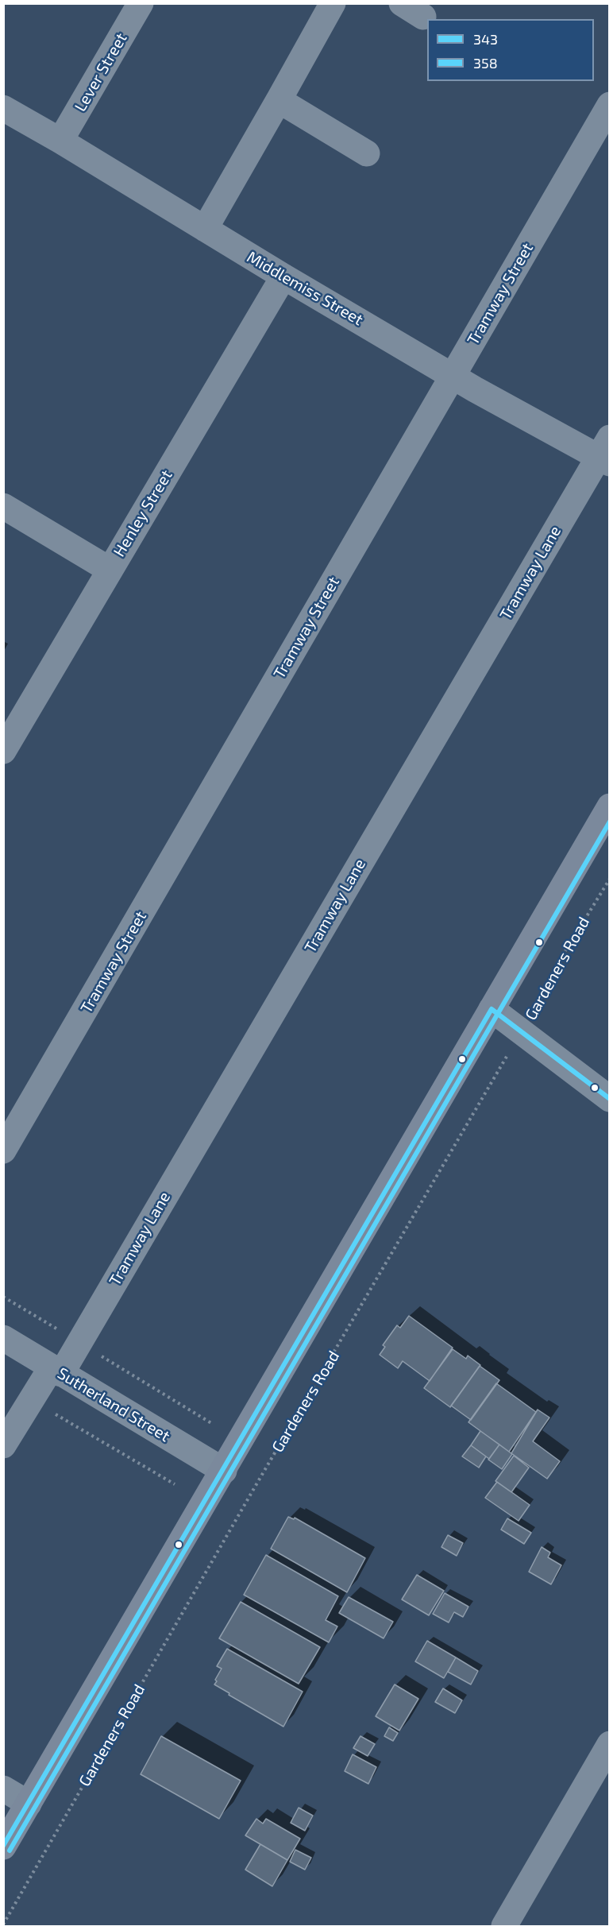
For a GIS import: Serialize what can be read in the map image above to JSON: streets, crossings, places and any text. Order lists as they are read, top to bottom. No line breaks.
{"streets":{"street":["Lever Street","Middlemiss Street","Tramway Street","Henley Street","Tramway Lane","Sutherland Street"],"path":["Gardeners Road"]},"crossings":[["Lever Street","Middlemiss Street"],["Middlemiss Street","Tramway Street"],["Middlemiss Street","Henley Street"],["Middlemiss Street","Tramway Lane"],["Tramway Lane","Sutherland Street"]],"lines":["transit line 358","transit line 343"],"legend":["343","358"]}
